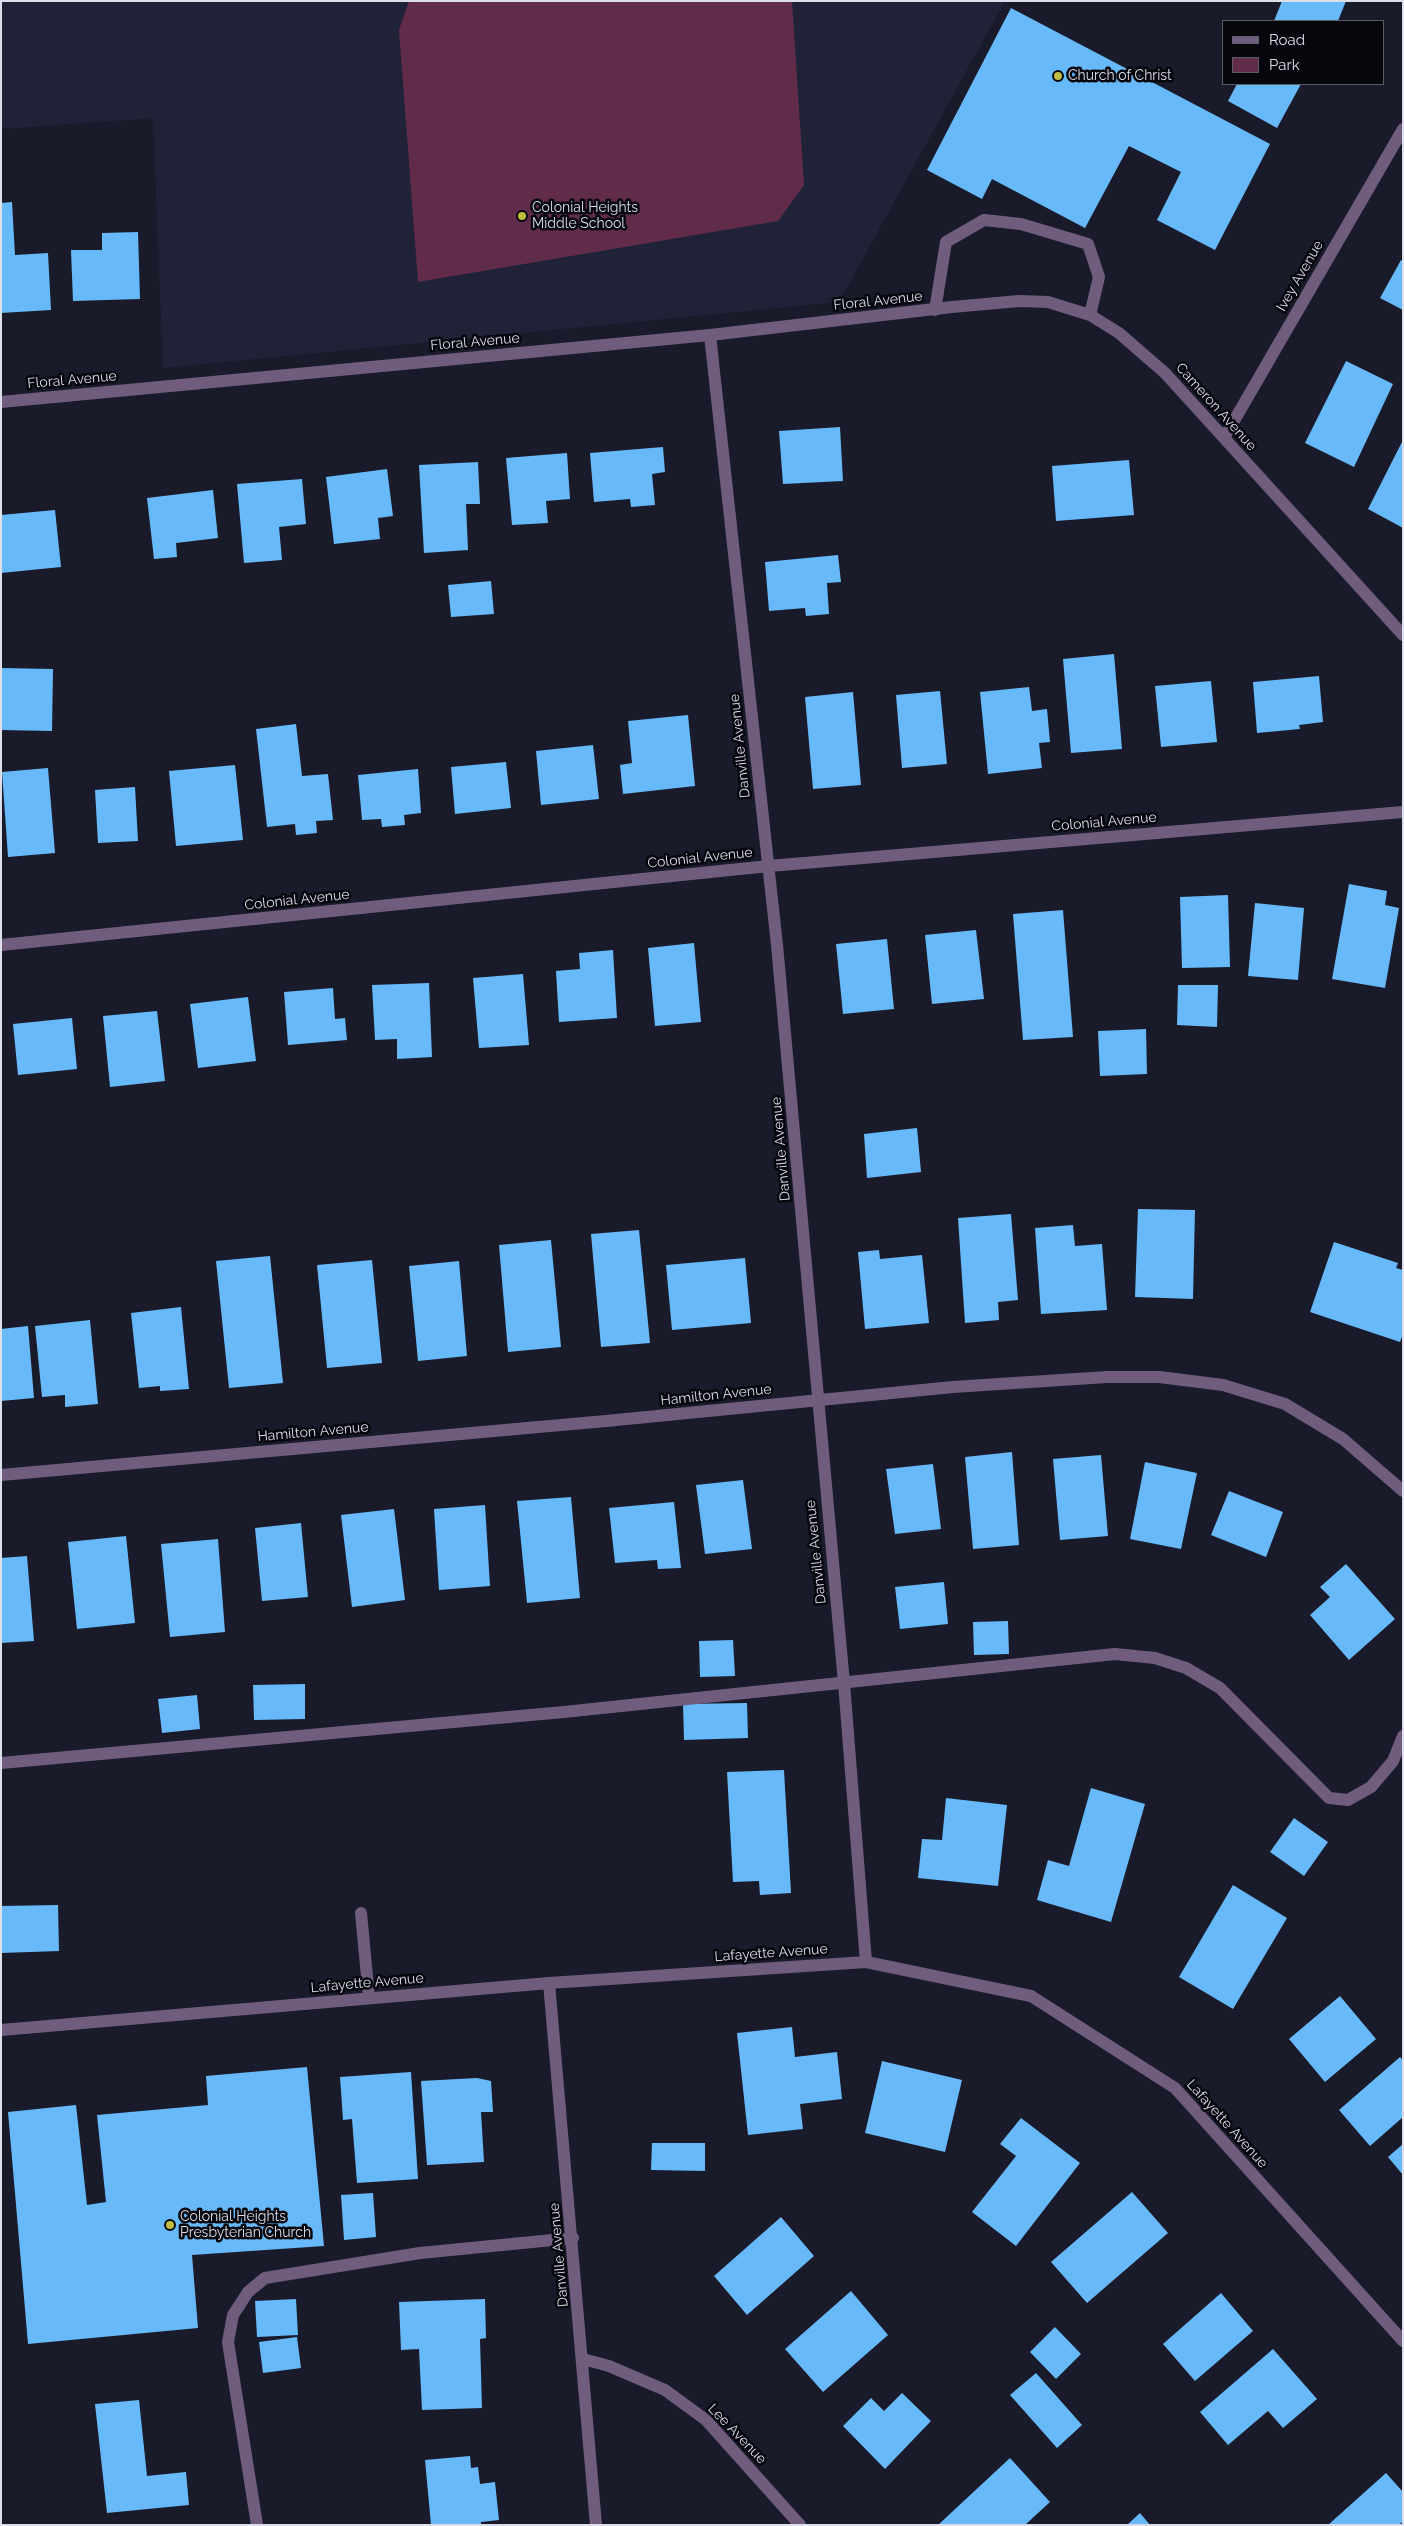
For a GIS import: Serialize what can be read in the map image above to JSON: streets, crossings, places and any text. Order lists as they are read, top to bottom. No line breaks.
{"streets":{"street":["Ivey Avenue","Floral Avenue","Cameron Avenue","Danville Avenue","Colonial Avenue","Hamilton Avenue","Lafayette Avenue","Lee Avenue"]},"crossings":[["Ivey Avenue","Cameron Avenue"],["Floral Avenue","Cameron Avenue"],["Floral Avenue","Danville Avenue"],["Danville Avenue","Colonial Avenue"],["Danville Avenue","Hamilton Avenue"],["Danville Avenue","Lafayette Avenue"],["Danville Avenue","Lee Avenue"]],"places":["Church of Christ","Colonial Heights Middle School","Colonial Heights Presbyterian Church"],"legend":["Road","Park"]}
